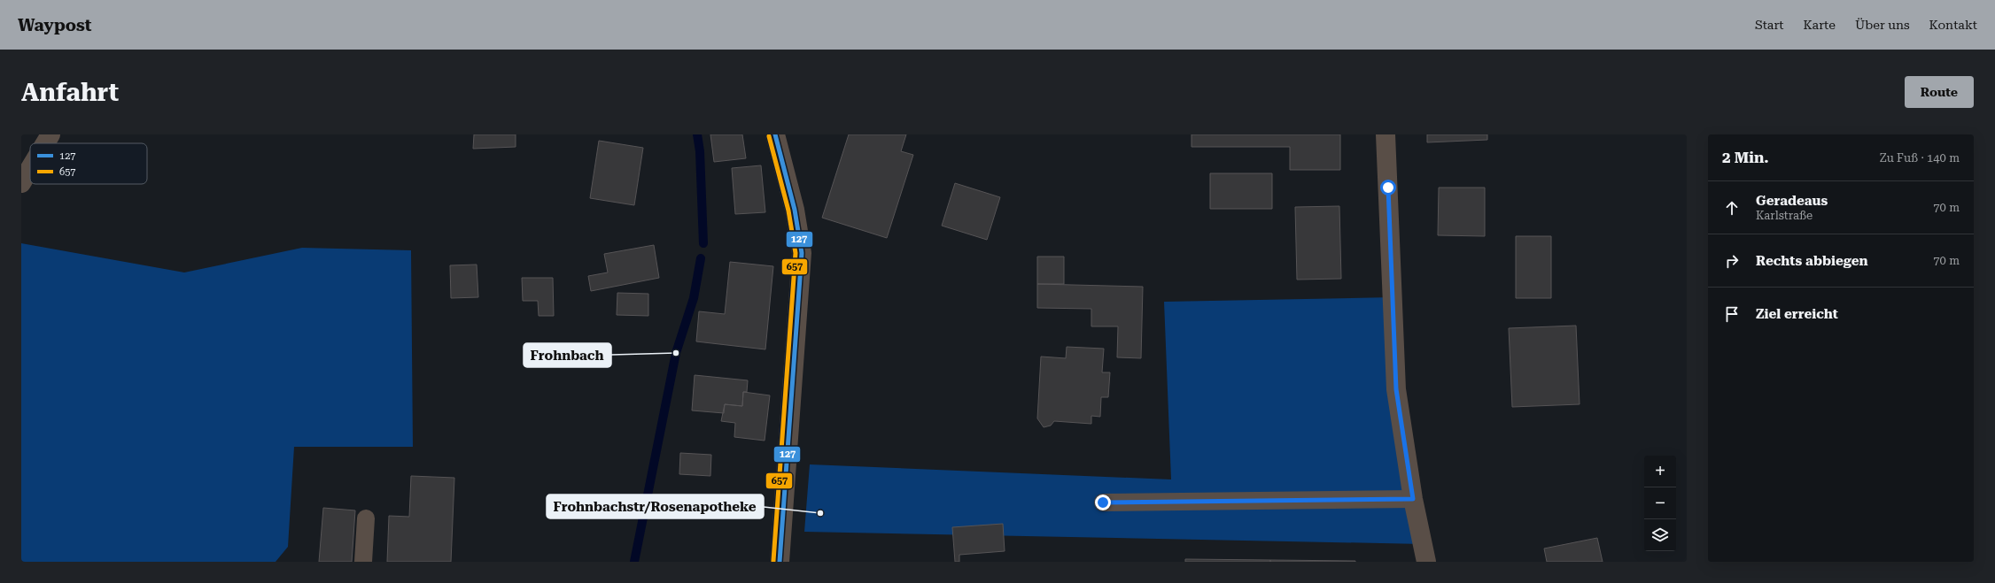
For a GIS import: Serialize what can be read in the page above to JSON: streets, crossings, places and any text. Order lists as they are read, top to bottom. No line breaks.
{"places":["Frohnbach","Frohnbachstr/Rosenapotheke"],"lines":["transit line 127","transit line 657"],"legend":["127","657"],"page":{"header":"Waypost","nav":["Start","Karte","Über uns","Kontakt"],"buttons":"Route","title":"Anfahrt","heading":["2 Min.","Zu Fuß · 140 m"],"list":[["Geradeaus","Karlstraße","70 m"],["Rechts abbiegen","70 m"],"Ziel erreicht"],"map_buttons":["+","−"]}}
